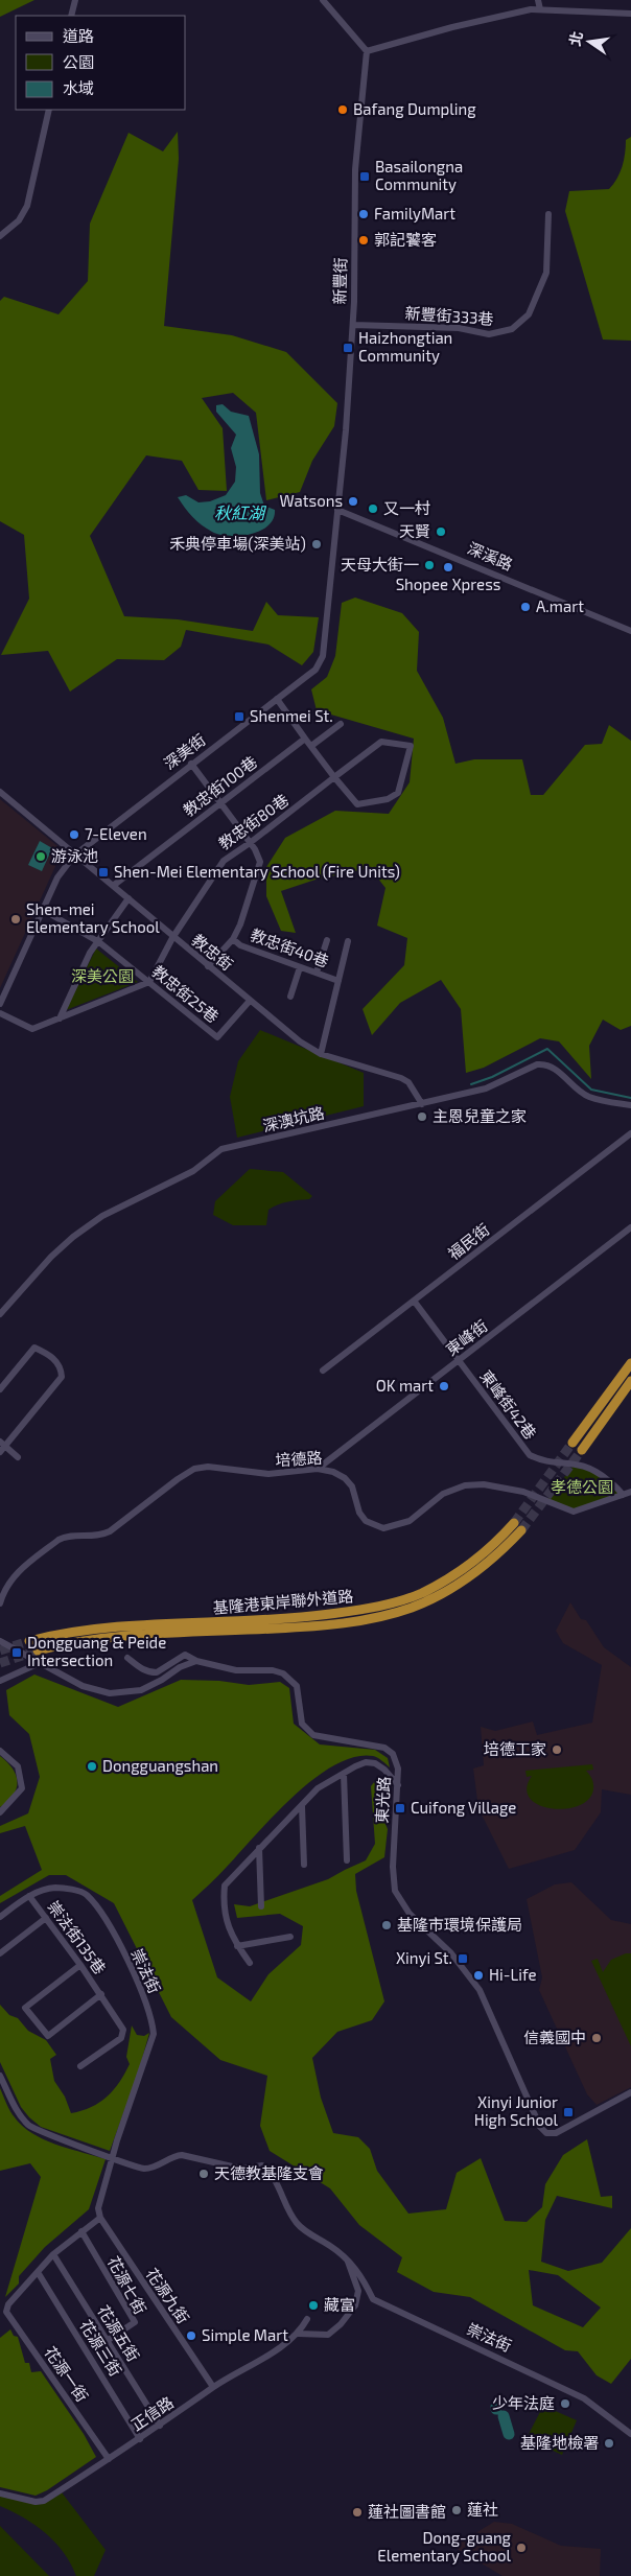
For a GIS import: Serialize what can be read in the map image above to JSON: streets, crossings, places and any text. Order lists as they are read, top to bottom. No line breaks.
{"streets":{"highway":["基隆港東岸聯外道路"],"street":["新豐街","新豐街333巷","深溪路","深美街","教忠街100巷","教忠街80巷","教忠街40巷","教忠街","教忠街25巷","深澳坑路","福民街","東峰街","東峰街42巷","培德路","東光路","崇法街135巷","崇法街","花源七街","花源九街","花源五街","花源三街","花源一街","正信路"]},"crossings":[["新豐街","新豐街333巷"],["新豐街","深溪路"],["新豐街","深美街"],["深溪路","深美街"],["深美街","教忠街"],["深美街","教忠街25巷"],["教忠街100巷","教忠街"],["教忠街80巷","教忠街"],["教忠街80巷","教忠街25巷"],["教忠街40巷","教忠街"],["教忠街","教忠街25巷"],["教忠街","深澳坑路"],["福民街","東峰街42巷"],["東峰街","東峰街42巷"],["東峰街","培德路"],["東峰街42巷","培德路"],["崇法街135巷","崇法街"],["崇法街","花源九街"],["花源七街","花源五街"],["花源九街","正信路"],["花源五街","正信路"],["花源三街","花源一街"],["花源三街","正信路"],["花源一街","正信路"]],"water":["秋紅湖"],"parks":["深美公園","孝德公園"],"places":{"other":["Bafang Dumpling","FamilyMart","郭記饕客","Watsons","又一村","天賢","禾典停車場(深美站)","天母大街一","Shopee Xpress","A.mart","7-Eleven","游泳池","Shen-mei Elementary School","主恩兒童之家","OK mart","培德工家","Dongguangshan","基隆市環境保護局","Hi-Life","信義國中","天德教基隆支會","藏富","Simple Mart","少年法庭","基隆地檢署","蓮社","蓮社圖書館","Dong-guang Elementary School"],"transit":["Basailongna Community","Haizhongtian Community","Shenmei St.","Shen-Mei Elementary School (Fire Units)","Dongguang & Peide Intersection","Cuifong Village","Xinyi St.","Xinyi Junior High School"]},"legend":["道路","公園","水域"],"north":"left"}
